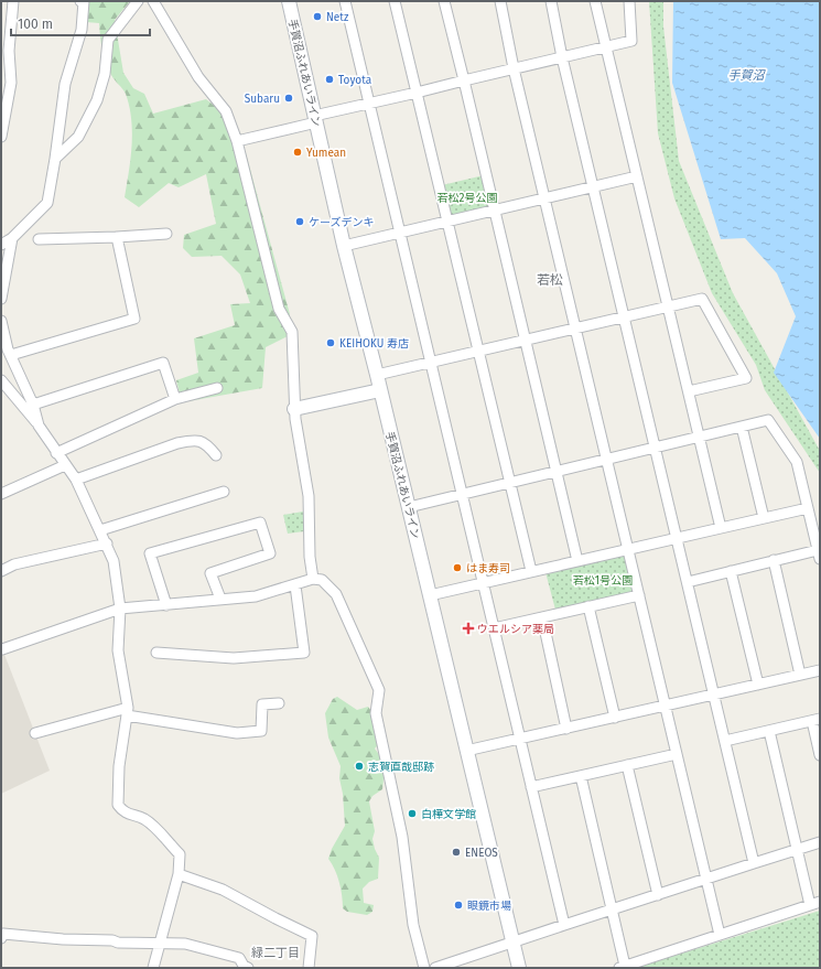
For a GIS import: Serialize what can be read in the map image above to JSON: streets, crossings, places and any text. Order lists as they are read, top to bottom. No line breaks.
{"streets":{"street":["手賀沼ふれあいライン"]},"districts":["若松","緑二丁目"],"water":["手賀沼"],"parks":["若松2号公園","若松1号公園"],"places":{"other":["Netz","Toyota","Subaru","Yumean","ケーズデンキ","KEIHOKU 寿店","はま寿司","志賀直哉邸跡","白樺文学館","ENEOS","眼鏡市場"],"health":["ウエルシア薬局"]},"scale_bar":"100 m"}
